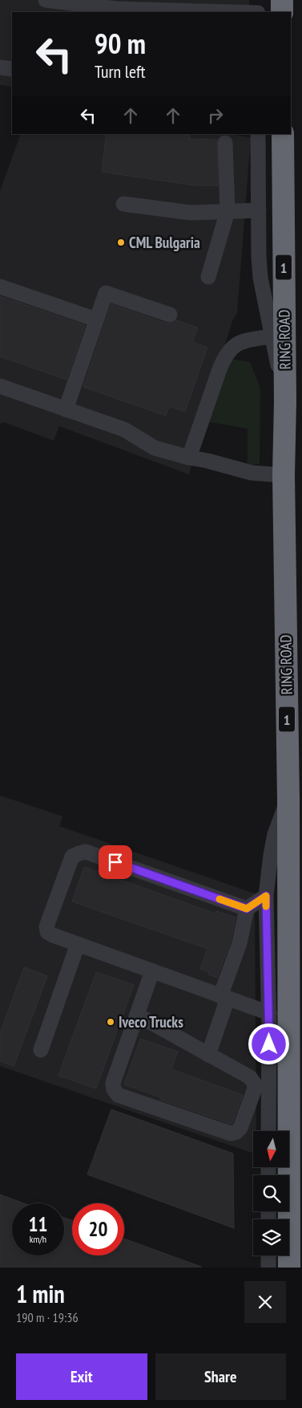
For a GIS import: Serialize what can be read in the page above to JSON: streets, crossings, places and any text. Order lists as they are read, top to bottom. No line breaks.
{"streets":{"highway":["1","RING ROAD"]},"places":["CML Bulgaria","Iveco Trucks"],"north":"bottom","page":{"turn":["90 m","Turn left"],"speed":"11 km/h","limit":"20","heading":["1 min","190 m · 19:36"],"buttons":["Exit","Share"]}}
